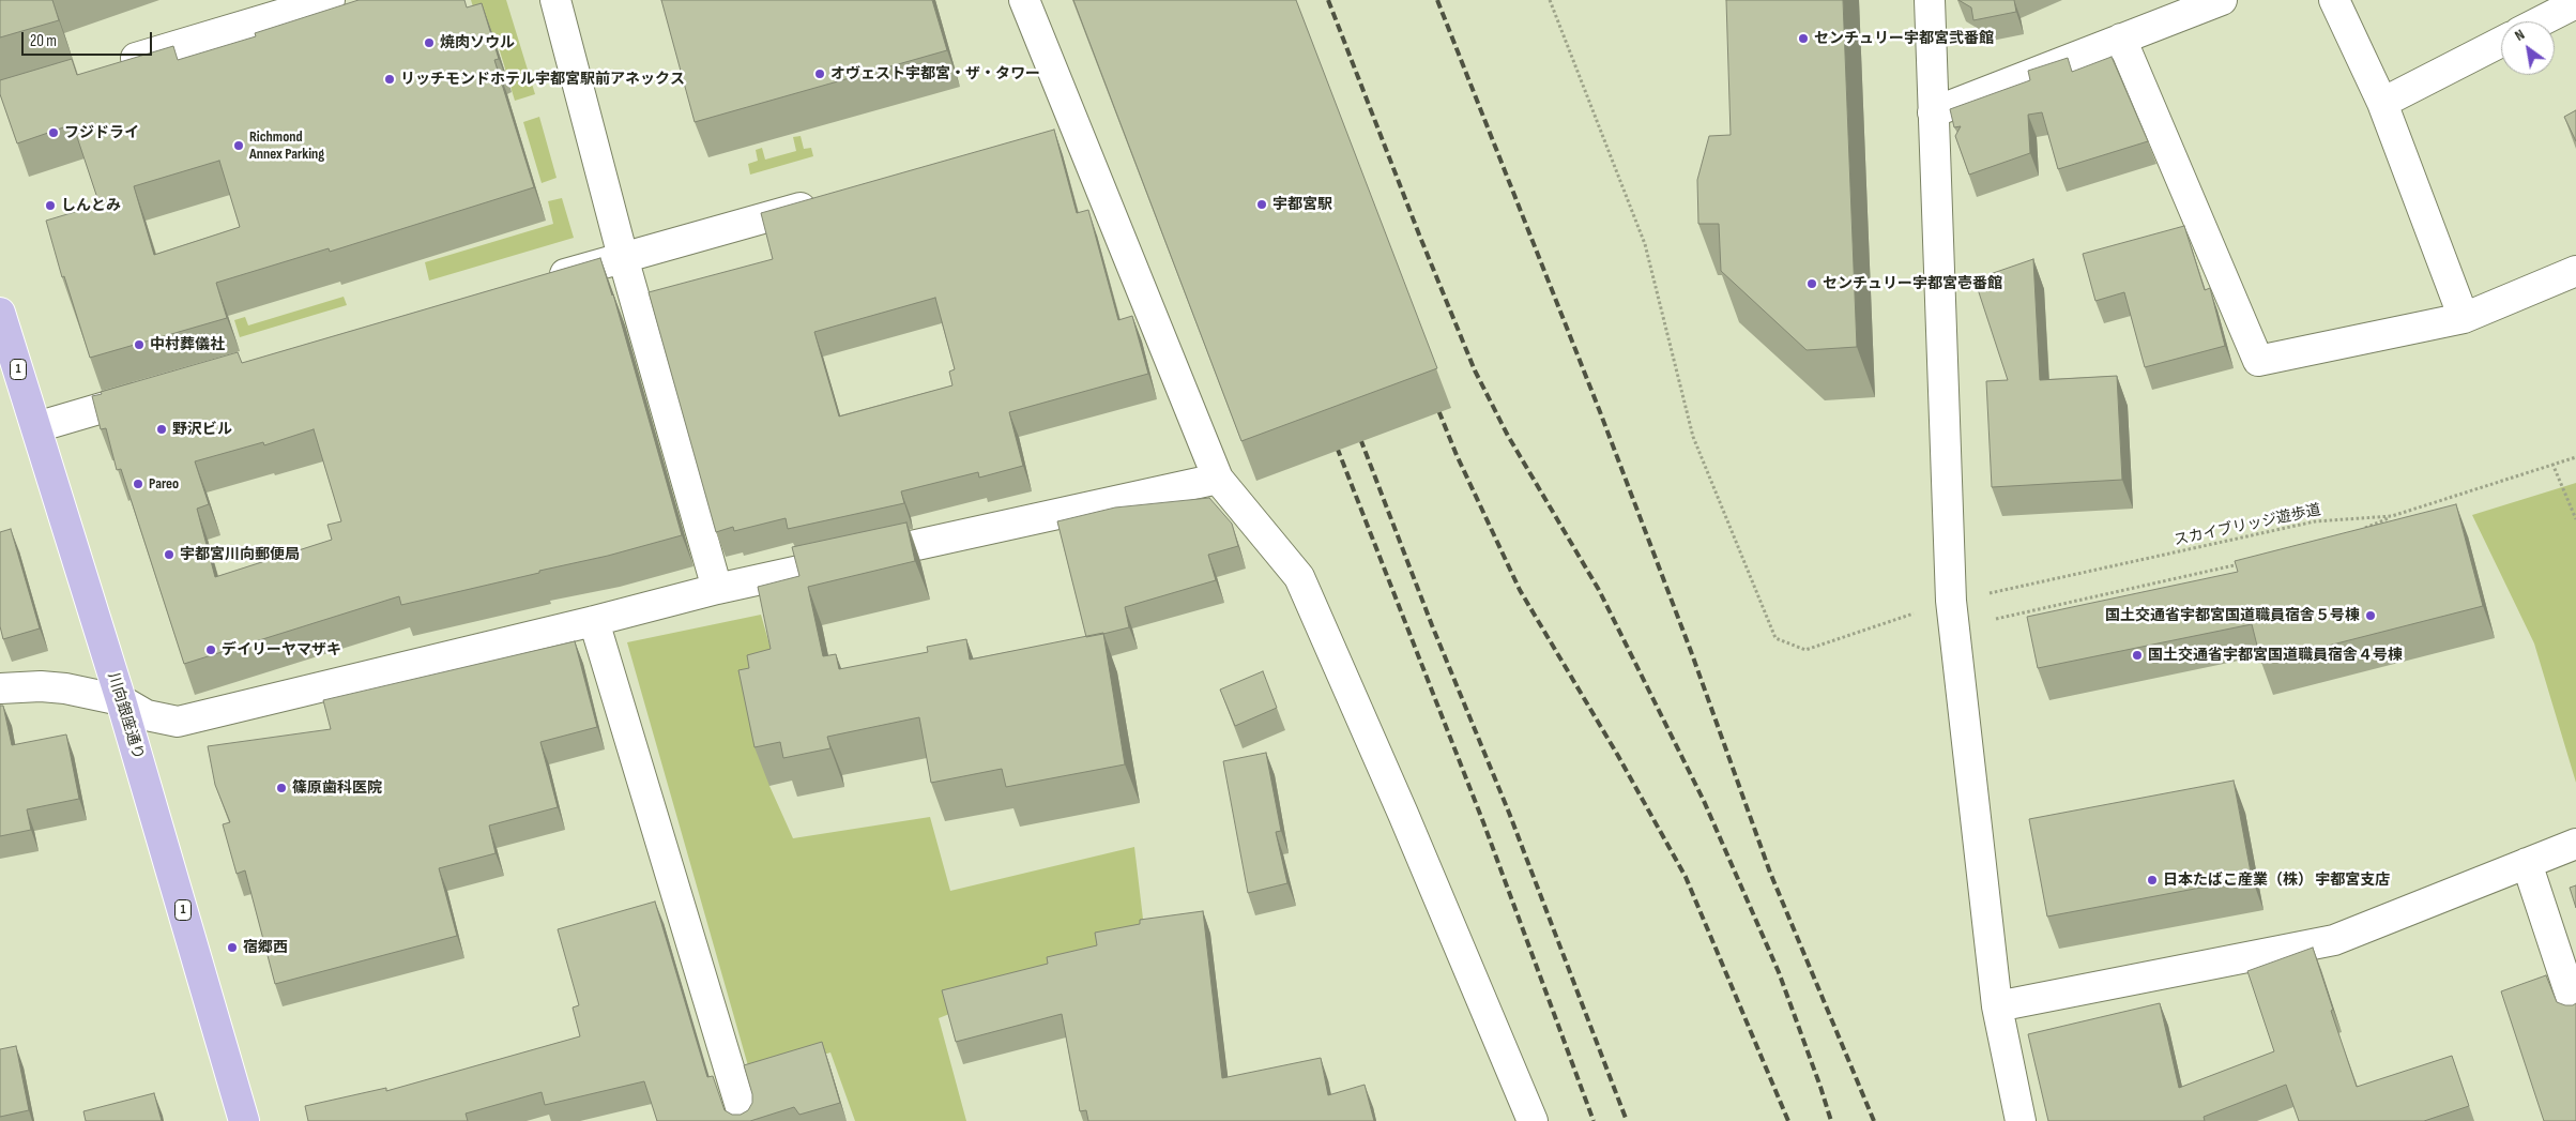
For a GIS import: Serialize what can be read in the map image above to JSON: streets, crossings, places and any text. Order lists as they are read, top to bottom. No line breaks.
{"streets":{"main road":["1","川向銀座通り"],"path":["スカイブリッジ遊歩道"]},"places":["センチュリー宇都宮弐番館","焼肉ソウル","オヴェスト宇都宮・ザ・タワー","リッチモンドホテル宇都宮駅前アネックス","フジドライ","Richmond Annex Parking","宇都宮駅","しんとみ","センチュリー宇都宮壱番館","中村葬儀社","野沢ビル","Pareo","宇都宮川向郵便局","国土交通省宇都宮国道職員宿舎５号棟","デイリーヤマザキ","国土交通省宇都宮国道職員宿舎４号棟","篠原歯科医院","日本たばこ産業（株） 宇都宮支店","宿郷西"],"scale_bar":"20 m","north":"top left"}
